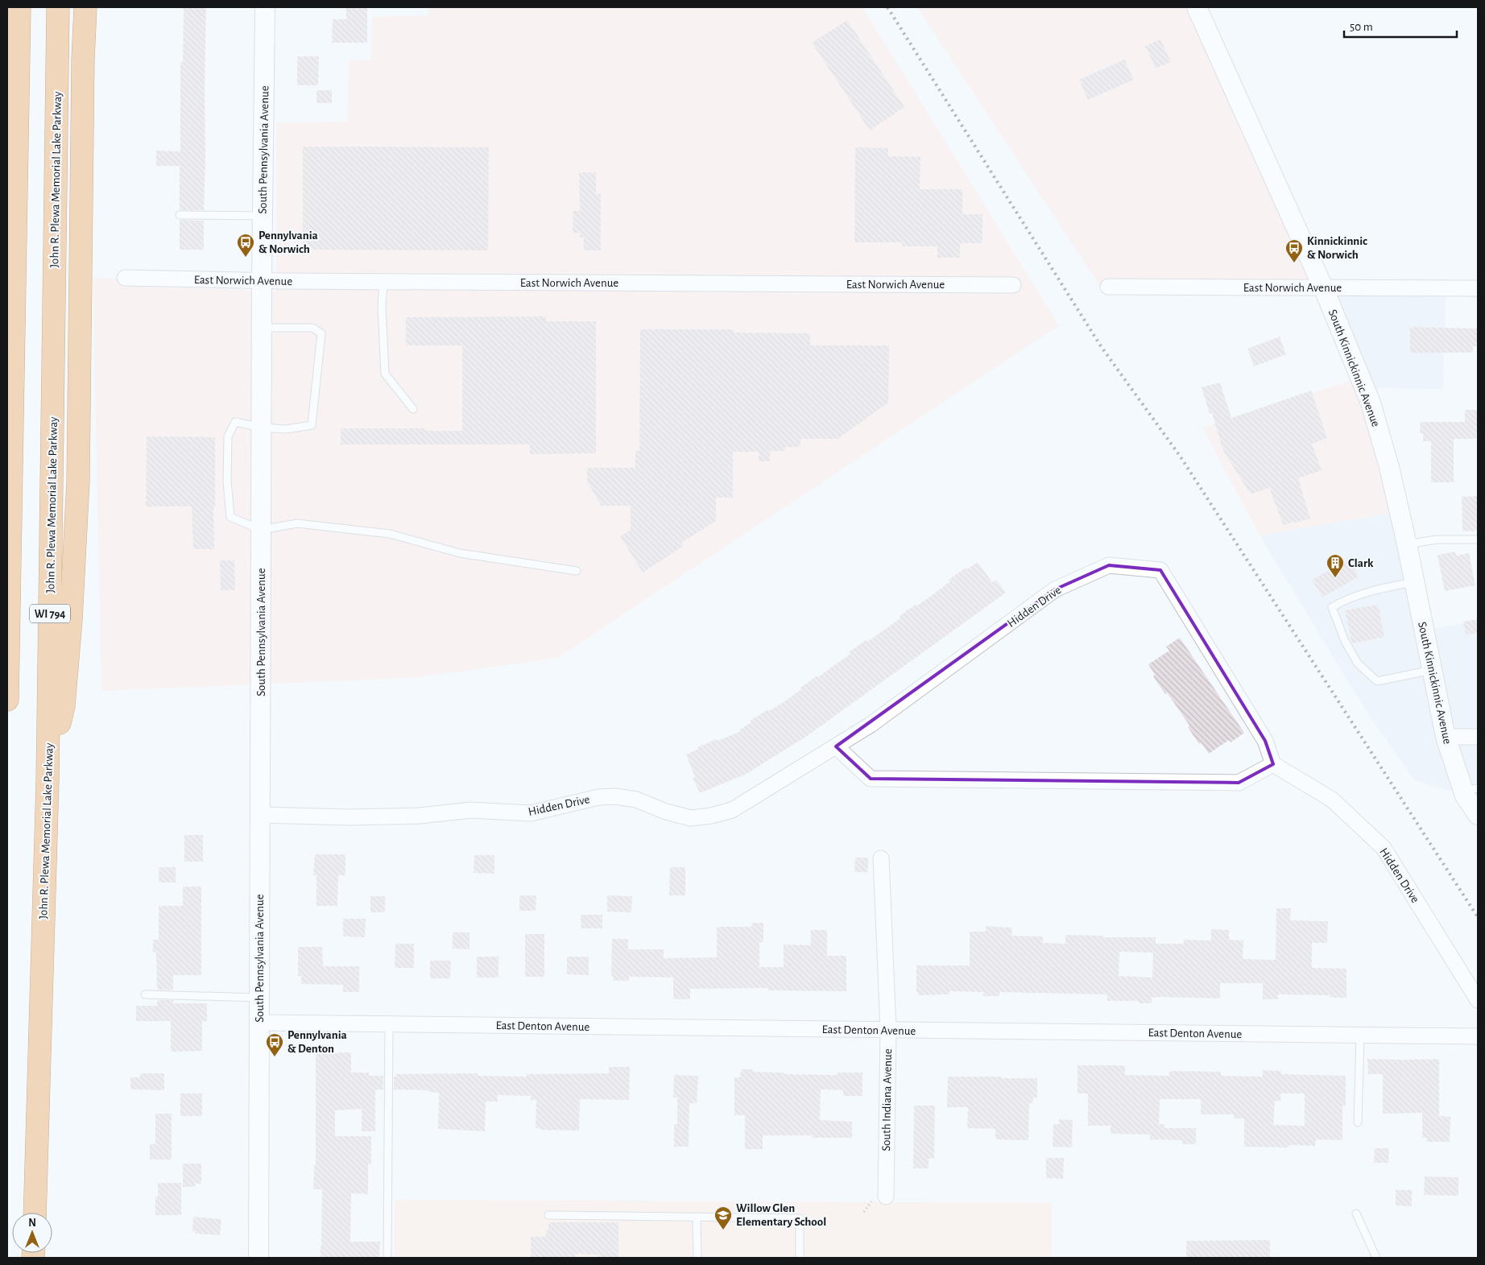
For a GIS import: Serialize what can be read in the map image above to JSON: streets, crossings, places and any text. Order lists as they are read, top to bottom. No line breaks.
{"streets":{"main road":["John R. Plewa Memorial Lake Parkway","WI 794"],"street":["South Pennsylvania Avenue","East Norwich Avenue","South Kinnickinnic Avenue","Hidden Drive","East Denton Avenue","South Indiana Avenue"]},"crossings":[["South Pennsylvania Avenue","East Norwich Avenue"],["South Pennsylvania Avenue","Hidden Drive"],["South Pennsylvania Avenue","East Denton Avenue"],["East Norwich Avenue","South Kinnickinnic Avenue"],["East Denton Avenue","South Indiana Avenue"]],"places":{"bus stop":["Pennylvania & Norwich","Kinnickinnic & Norwich","Pennylvania & Denton"],"building":["Clark"],"school or university":["Willow Glen Elementary School"]},"scale_bar":"50 m","north":"top"}
